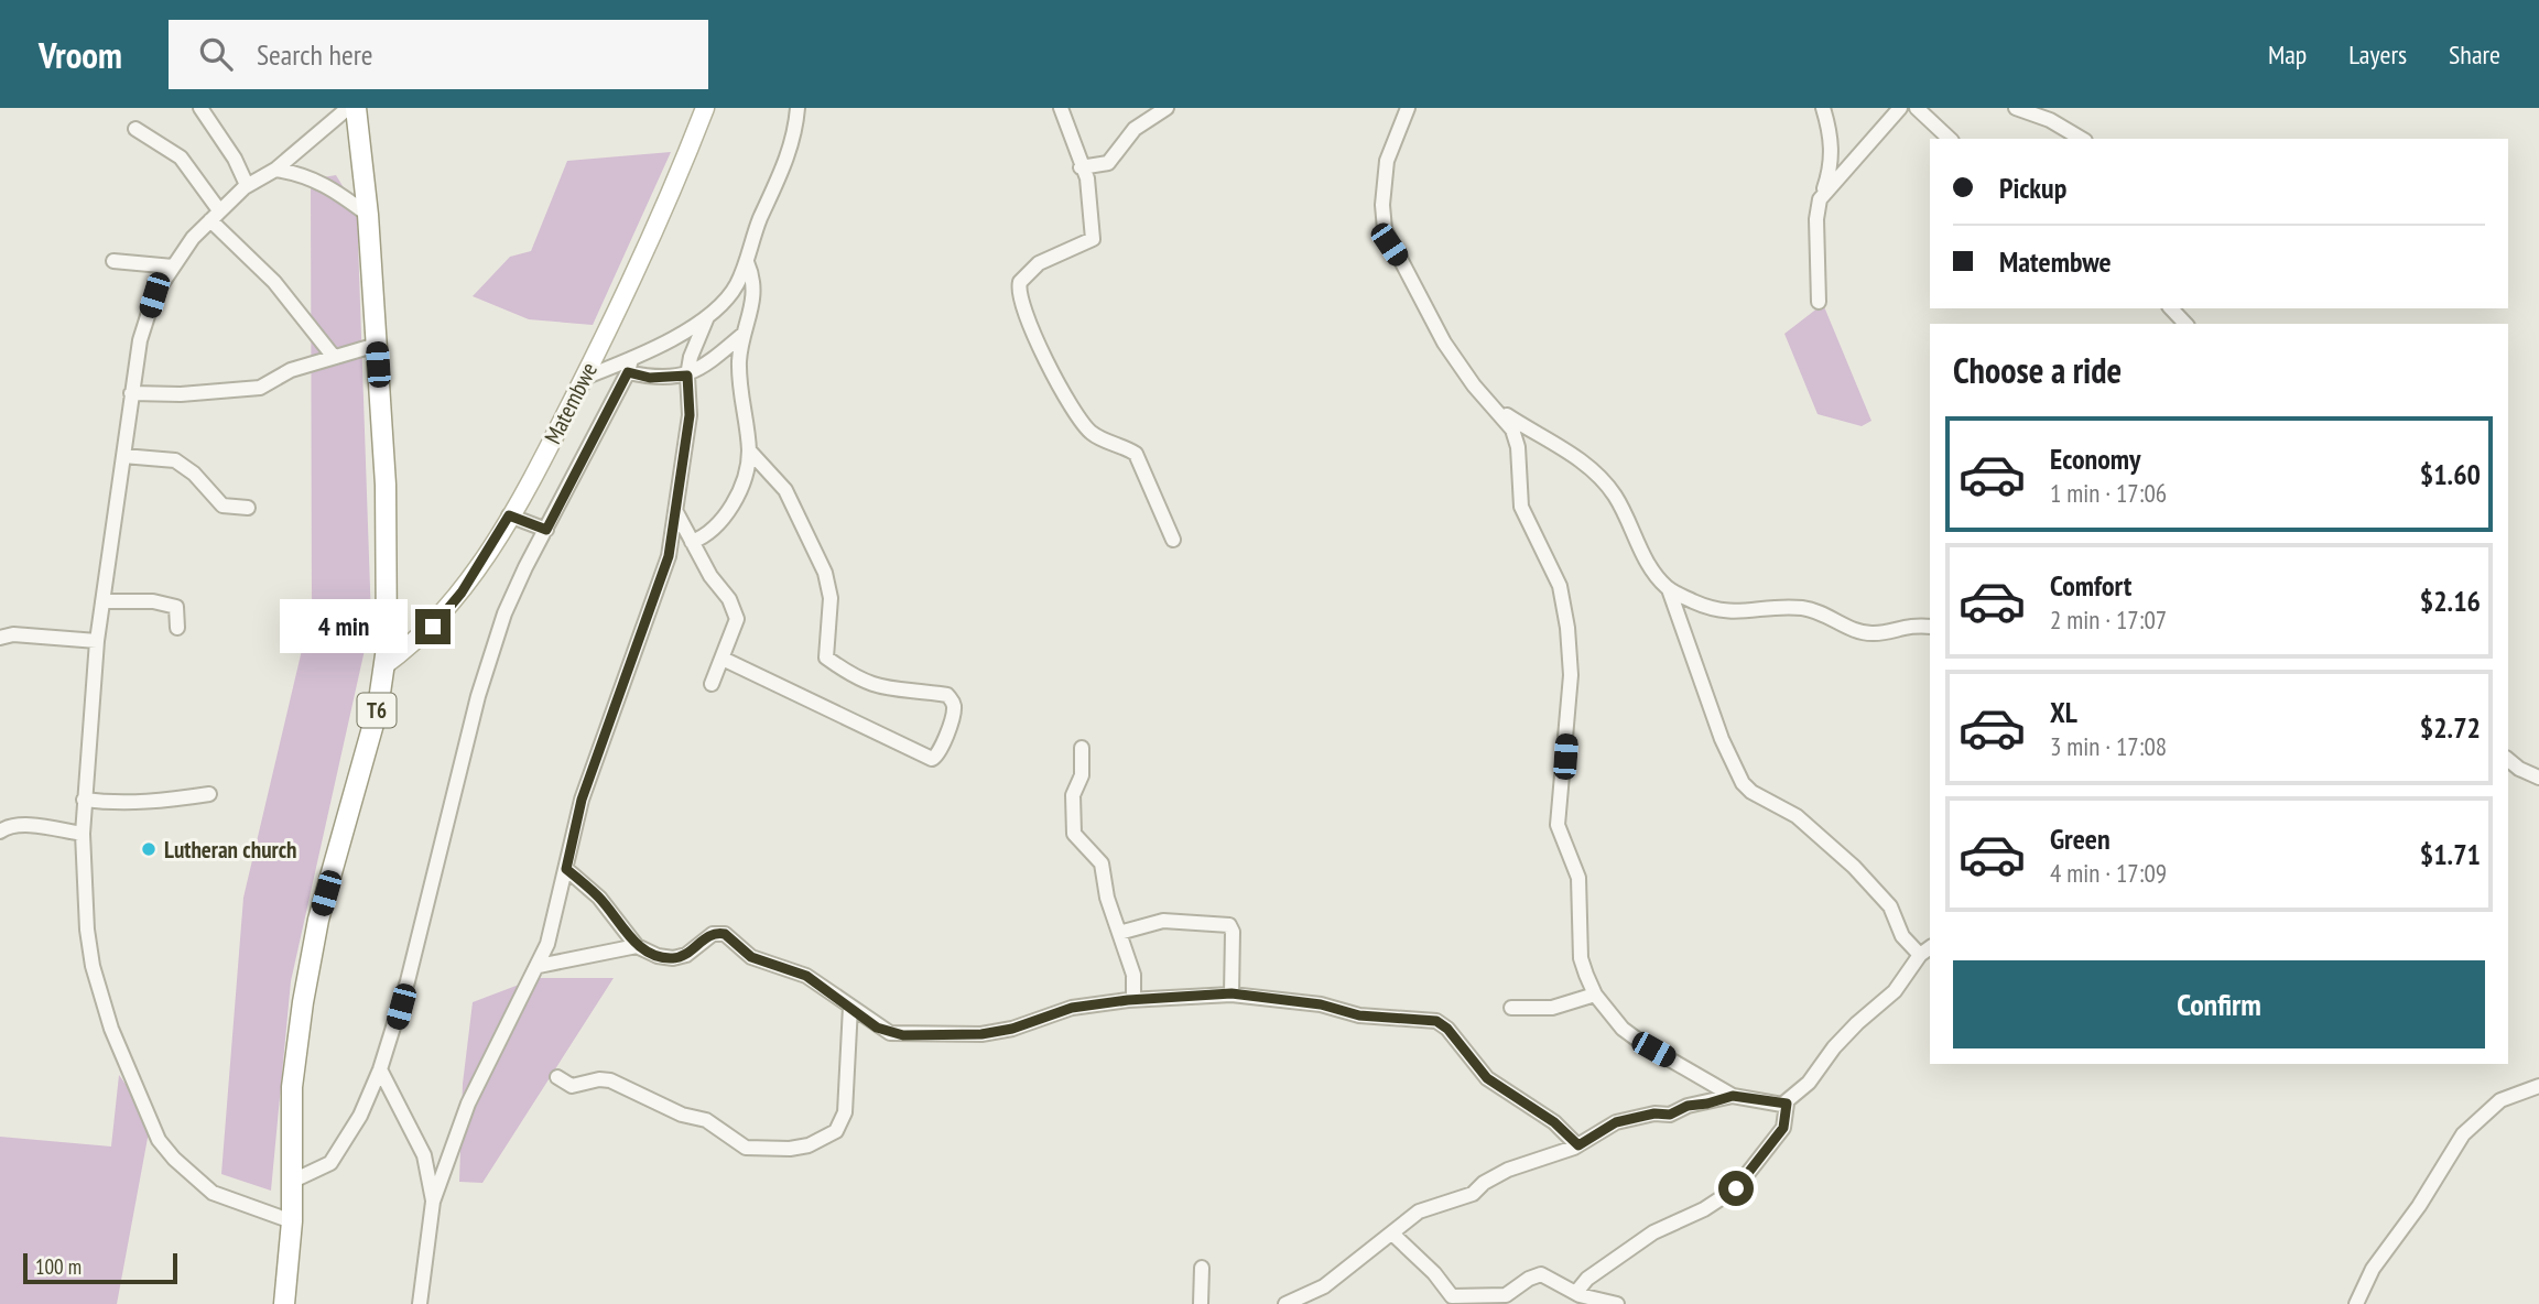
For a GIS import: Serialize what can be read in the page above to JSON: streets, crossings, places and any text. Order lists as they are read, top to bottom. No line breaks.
{"streets":{"highway":["T6"],"main road":["Matembwe"]},"crossings":[["Matembwe","T6"]],"places":["Lutheran church"],"scale_bar":"100 m","page":{"header":"Vroom","search":"Search here","nav":["Map","Layers","Share"],"banner":["Pickup","Matembwe"],"heading":"Choose a ride","list":[{"name":"Economy","note":"1 min · 17:06","value":"$1.60"},{"name":"Comfort","note":"2 min · 17:07","value":"$2.16"},{"name":"XL","note":"3 min · 17:08","value":"$2.72"},{"name":"Green","note":"4 min · 17:09","value":"$1.71"}],"bubble":"4 min","buttons":"Confirm","scale":"100 m"}}
